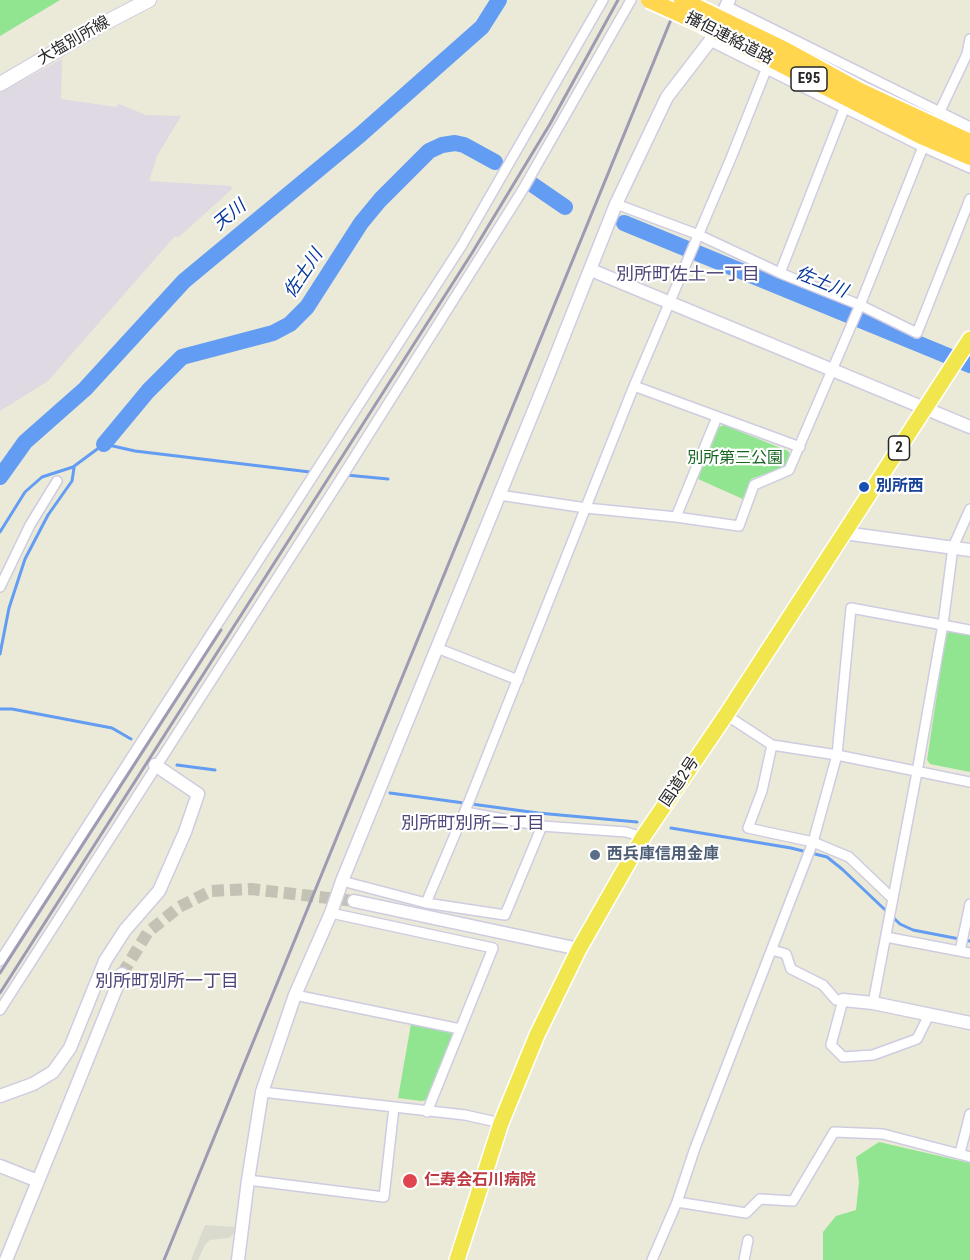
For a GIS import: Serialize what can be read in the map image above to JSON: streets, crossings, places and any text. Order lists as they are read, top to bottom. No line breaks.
{"streets":{"highway":["播但連絡道路","E95","2","国道2号"],"main road":["大塩別所線"]},"districts":["別所町佐土一丁目","別所町別所二丁目","別所町別所一丁目"],"water":["天川","佐土川"],"parks":["別所第三公園"],"places":["別所西","西兵庫信用金庫","仁寿会石川病院"]}
